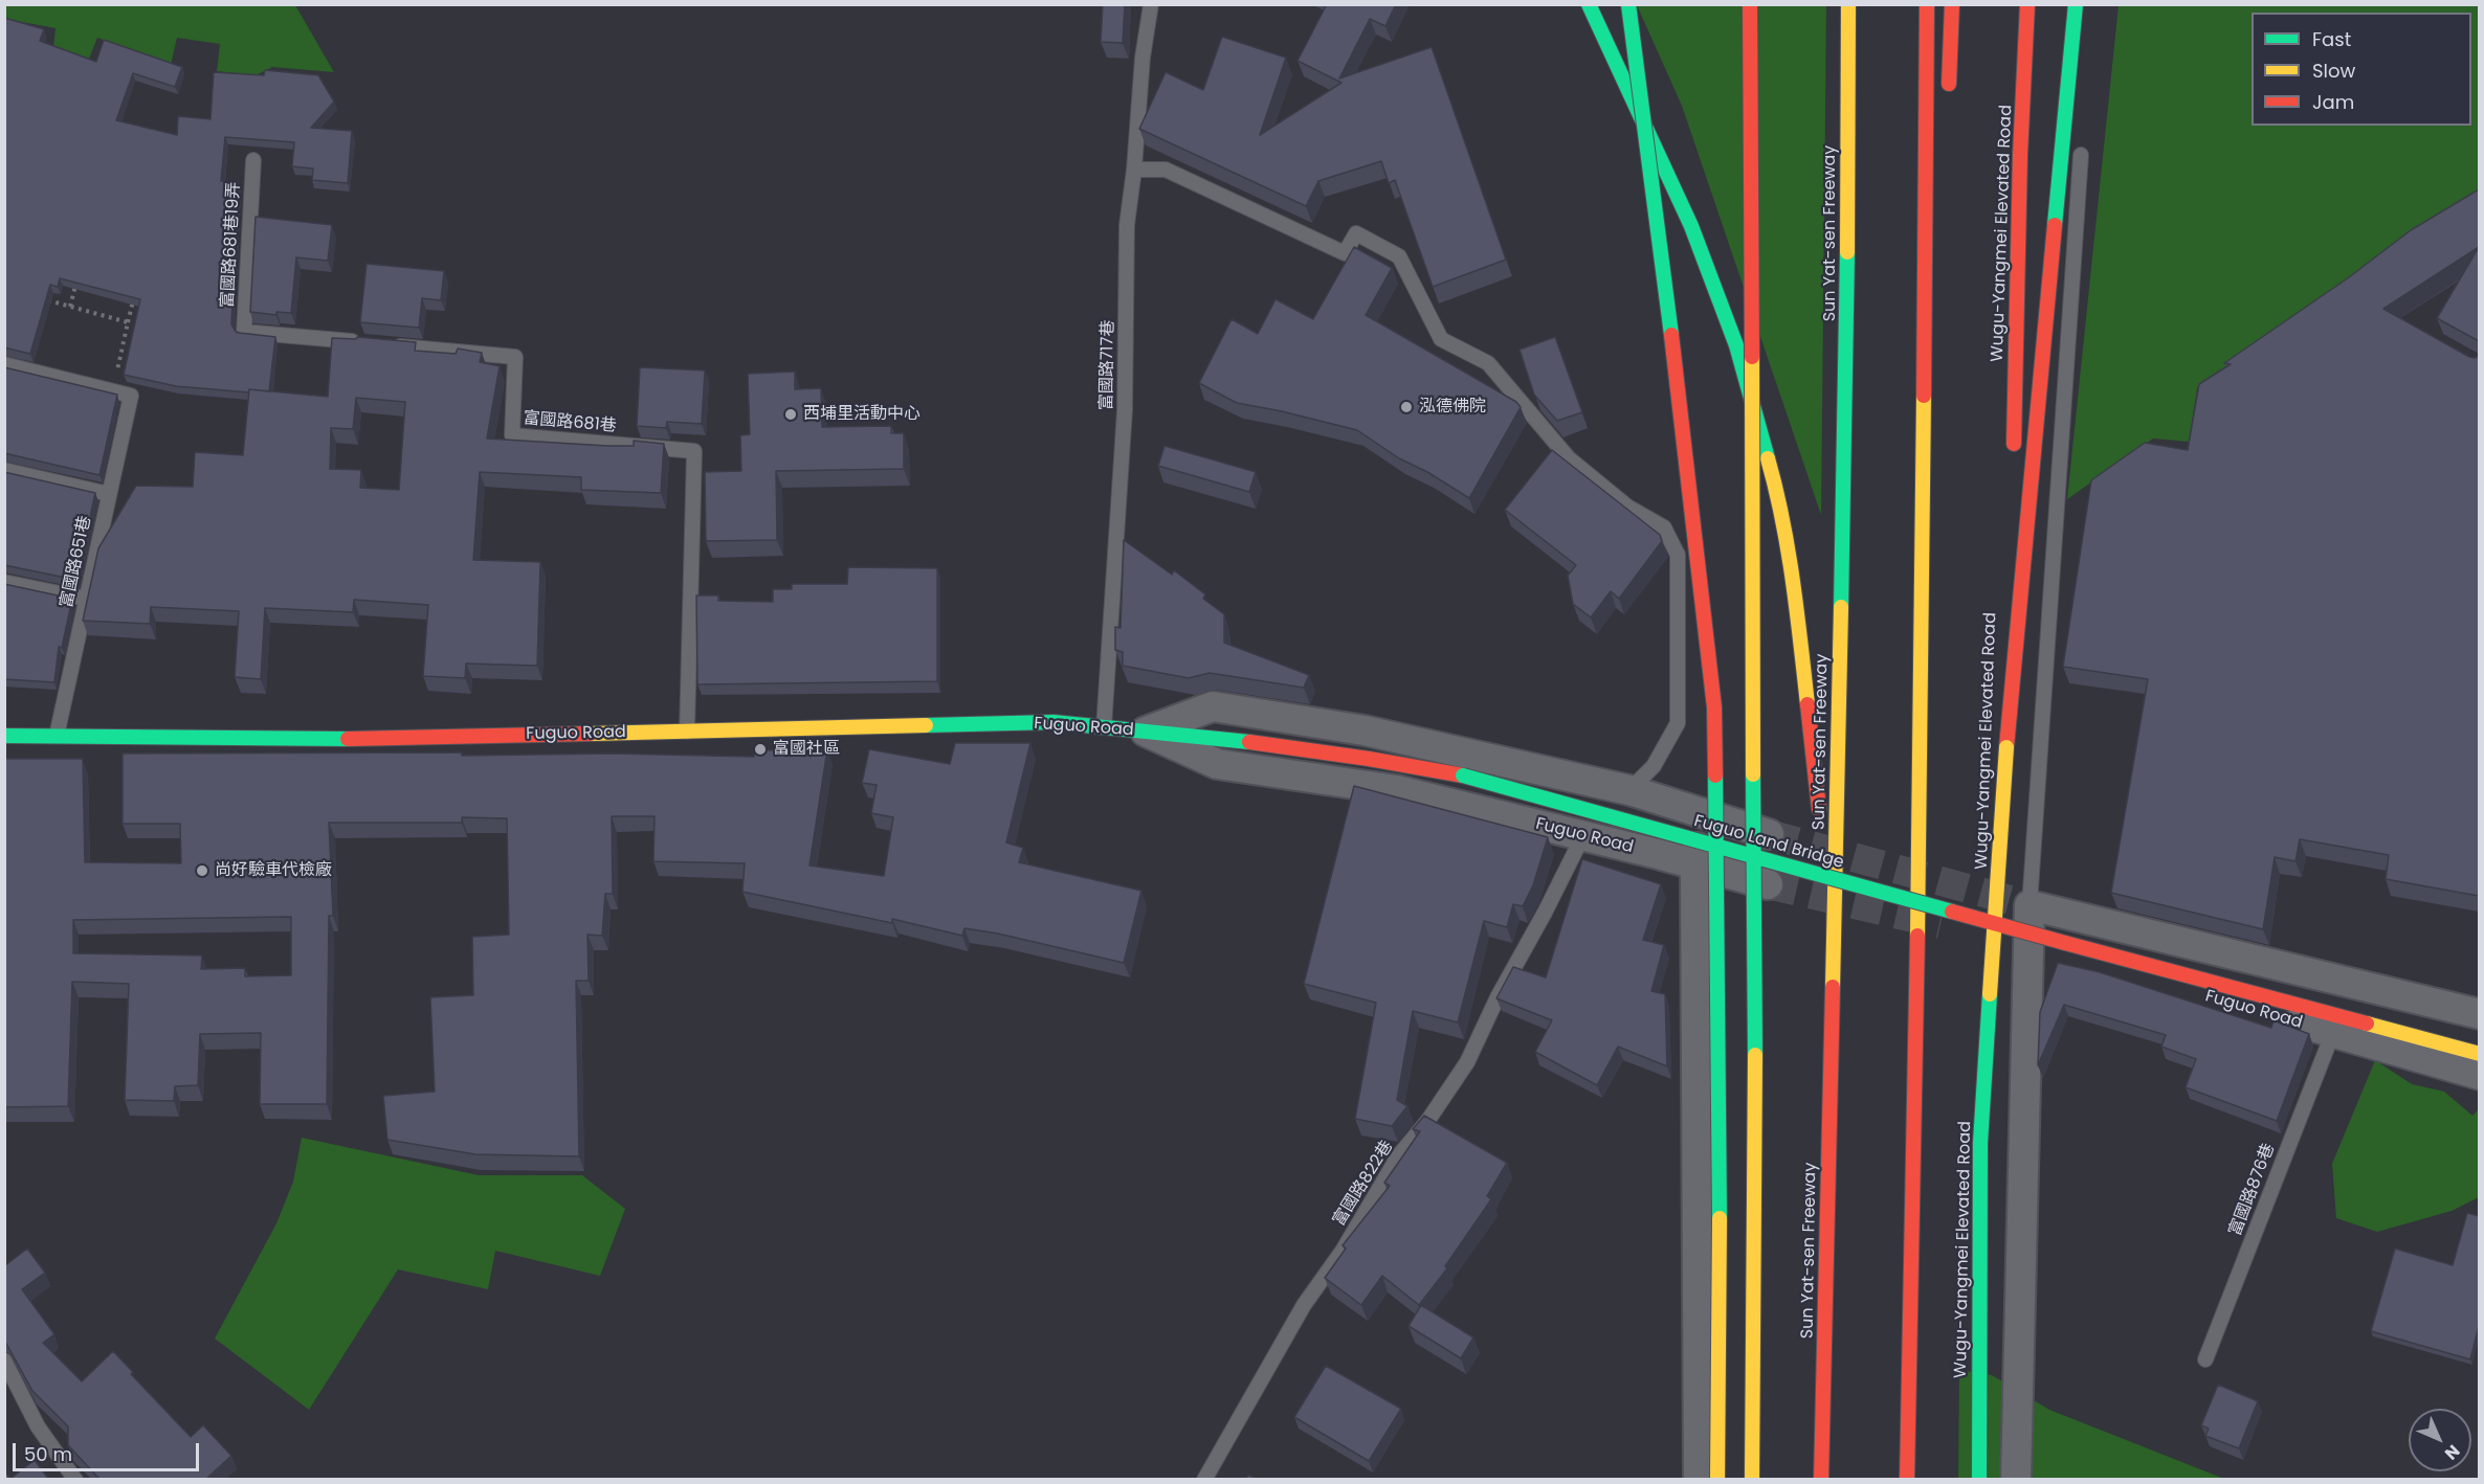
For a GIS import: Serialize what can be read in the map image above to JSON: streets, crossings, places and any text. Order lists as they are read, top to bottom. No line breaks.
{"streets":{"main road":["Sun Yat-sen Freeway","Wugu-Yangmei Elevated Road","Fuguo Road","Fuguo Land Bridge"],"lane":["富國路681巷19弄","富國路717巷","富國路681巷","富國路651巷","富國路822巷","富國路876巷"]},"crossings":[["富國路681巷19弄","富國路681巷"],["富國路717巷","Fuguo Road"],["富國路681巷","Fuguo Road"],["富國路651巷","Fuguo Road"],["Fuguo Road","Fuguo Land Bridge"],["Fuguo Road","富國路822巷"],["Fuguo Road","富國路876巷"]],"places":["泓德佛院","西埔里活動中心","富國社區","尚好驗車代檢廠"],"legend":["Fast","Slow","Jam"],"scale_bar":"50 m","north":"bottom right"}
